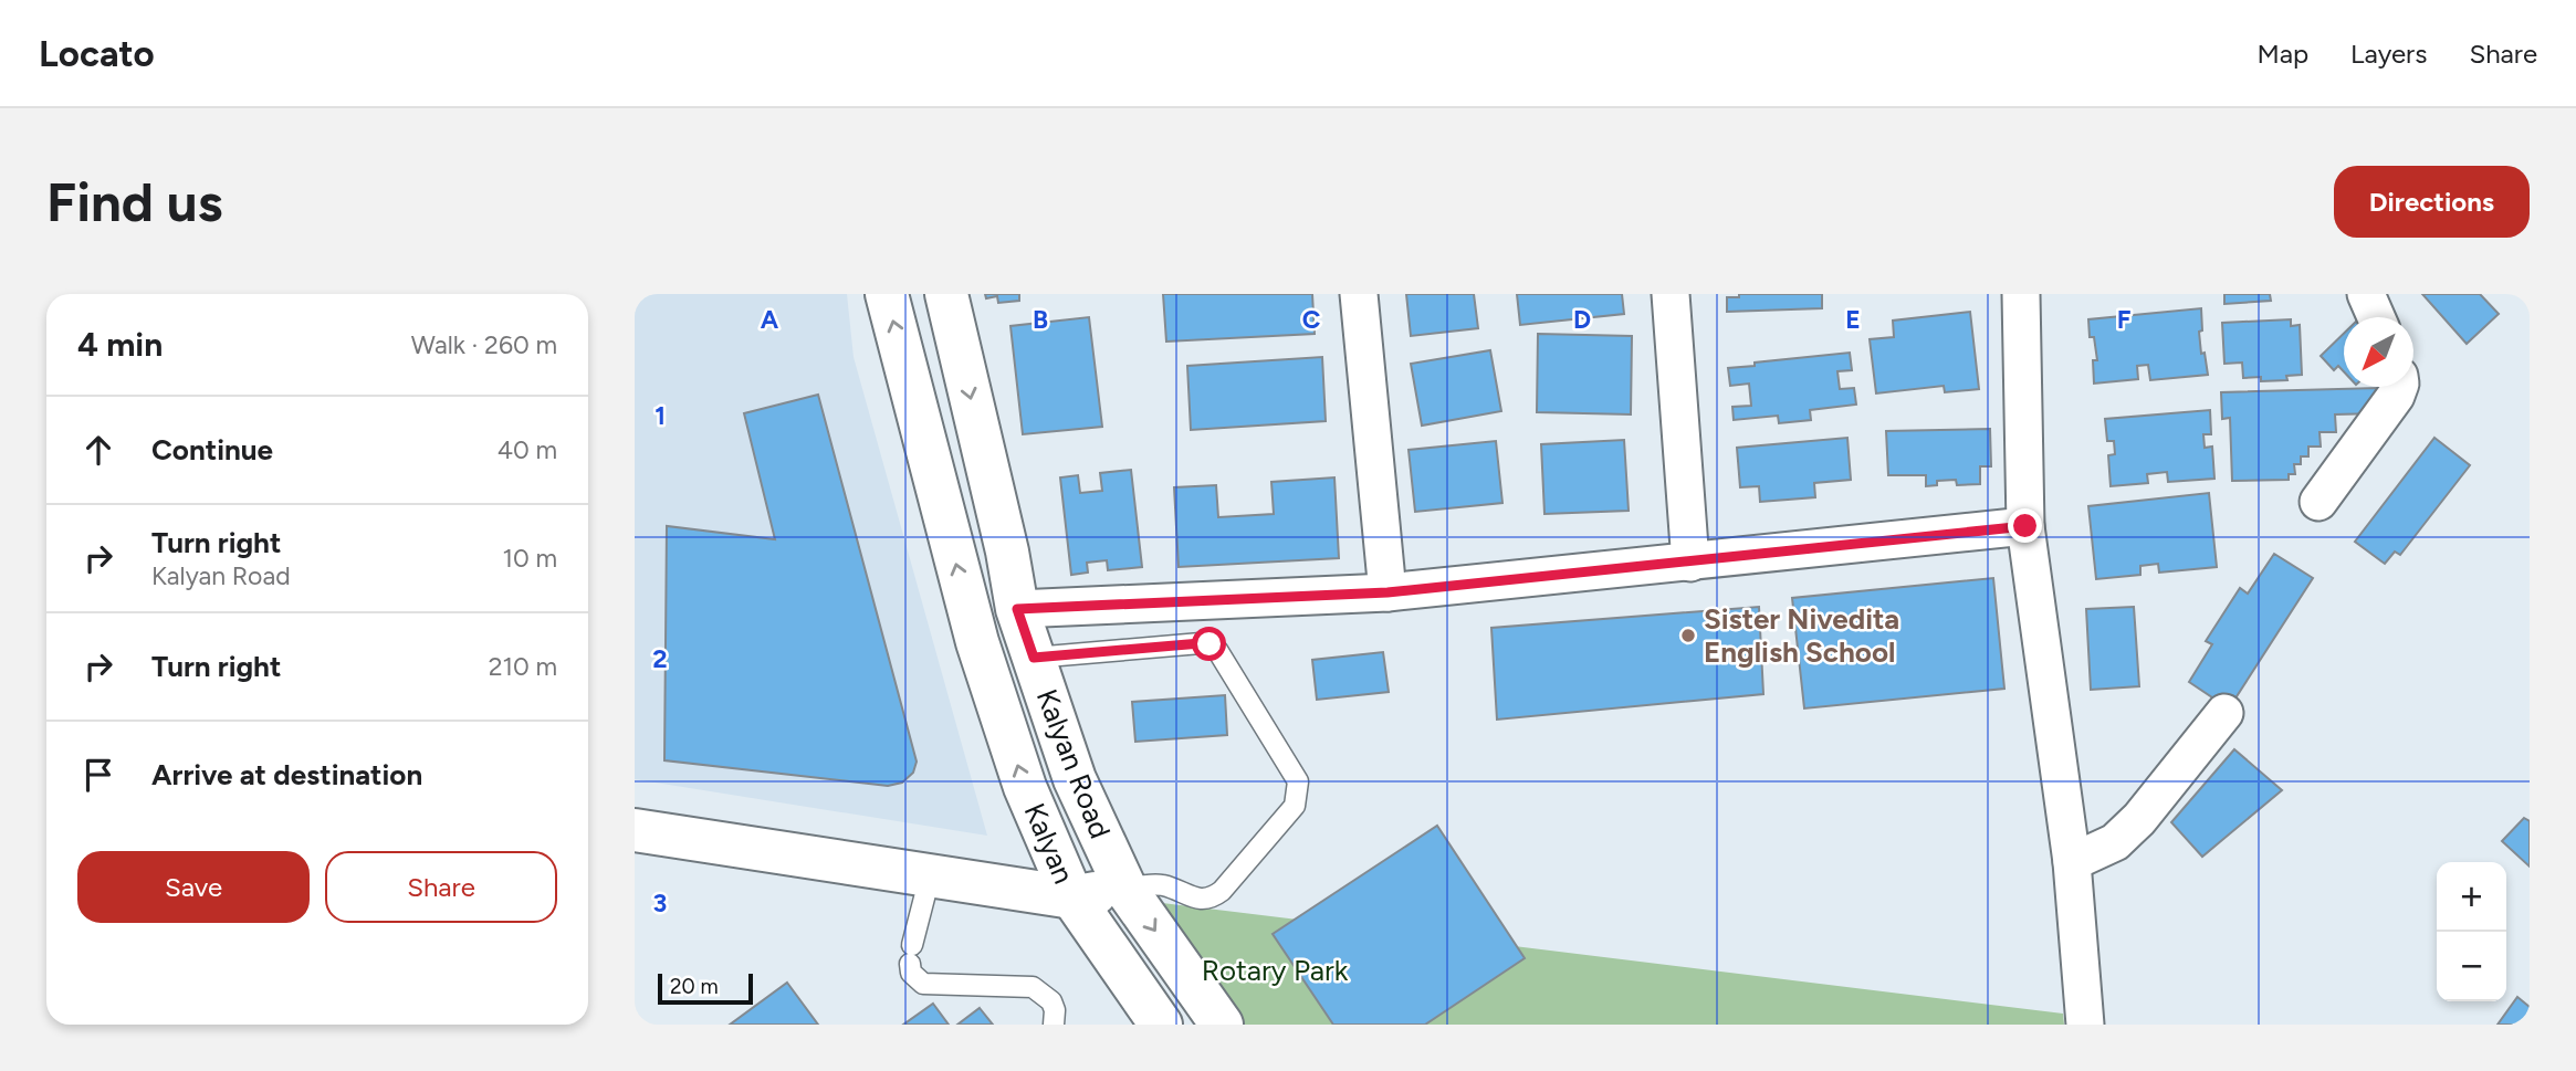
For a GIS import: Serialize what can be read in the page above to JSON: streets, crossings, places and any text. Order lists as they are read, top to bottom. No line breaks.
{"streets":{"main road":["Kalyan Road","Kalyan"]},"one_way":["Kalyan Road","Kalyan"],"parks":["Rotary Park"],"places":["Sister Nivedita English School"],"scale_bar":"20 m","north":"bottom left","page":{"header":"Locato","nav":["Map","Layers","Share"],"buttons":["Directions",["Save","Share"]],"title":"Find us","heading":["4 min","Walk · 260 m"],"list":[["Continue","40 m"],["Turn right","Kalyan Road","10 m"],["Turn right","210 m"],"Arrive at destination"],"map_buttons":["+","−"],"scale":"20 m"},"grid":{"columns":["A","B","C","D","E","F"],"rows":["1","2","3"]}}
